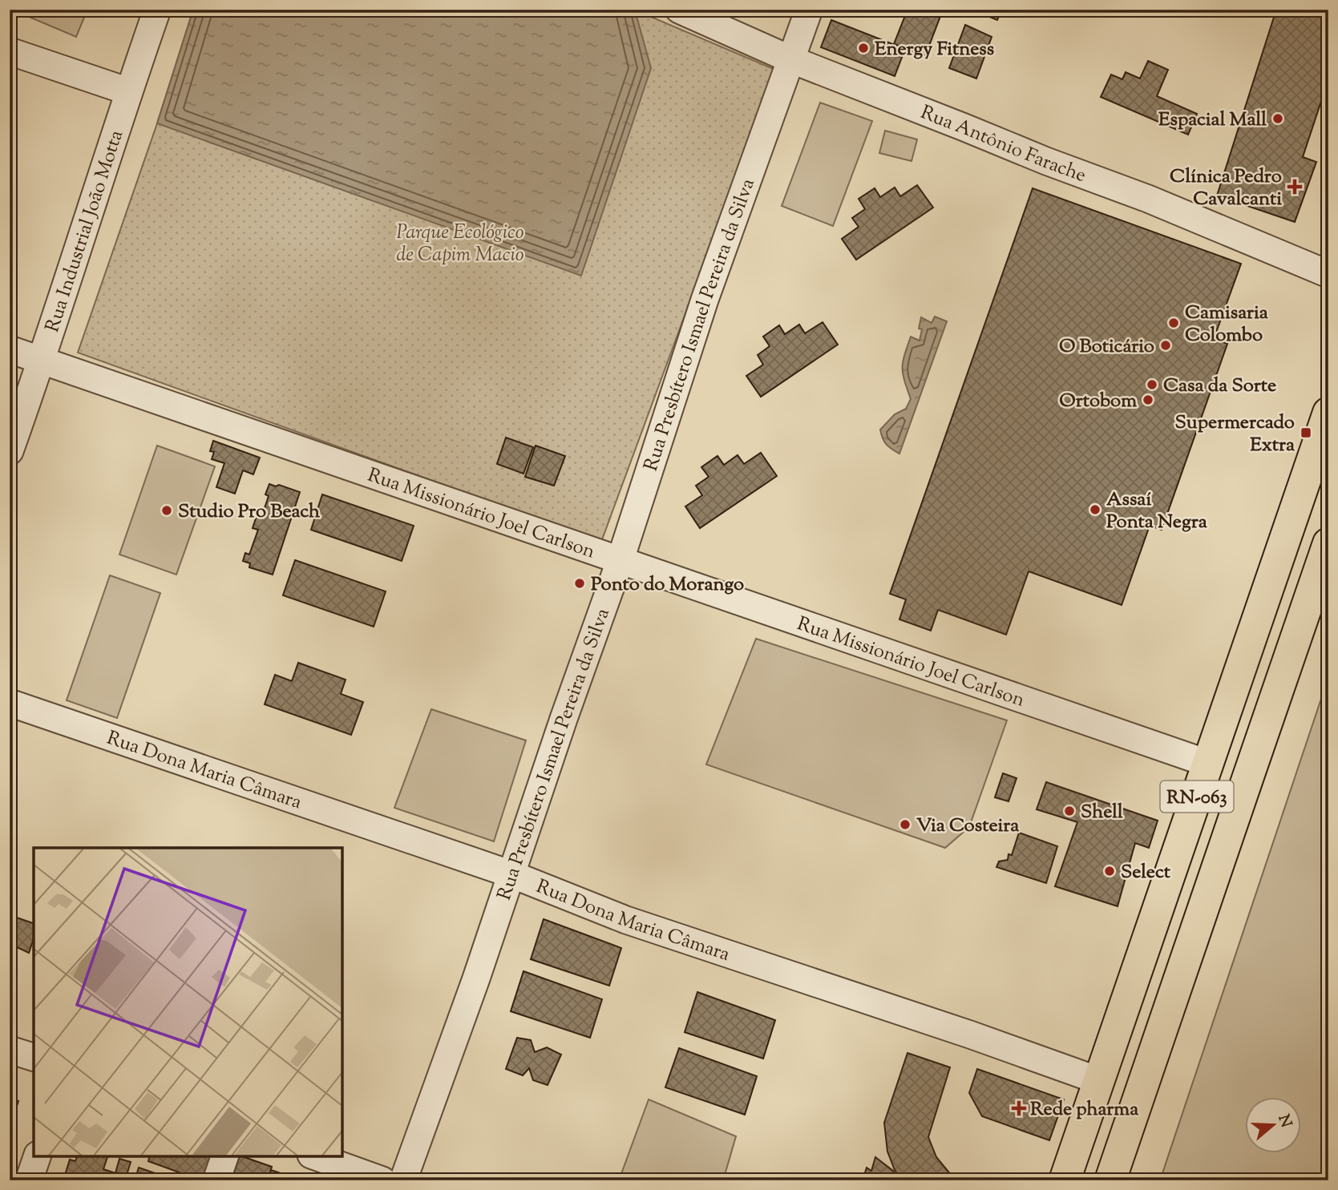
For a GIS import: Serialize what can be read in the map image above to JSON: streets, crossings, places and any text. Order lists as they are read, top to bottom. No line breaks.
{"streets":{"main road":["RN-063"],"street":["Rua Antônio Farache","Rua Industrial João Motta","Rua Presbítero Ismael Pereira da Silva","Rua Missionário Joel Carlson","Rua Dona Maria Câmara"]},"crossings":[["Rua Antônio Farache","Rua Presbítero Ismael Pereira da Silva"],["Rua Industrial João Motta","Rua Missionário Joel Carlson"],["Rua Presbítero Ismael Pereira da Silva","Rua Missionário Joel Carlson"],["Rua Presbítero Ismael Pereira da Silva","Rua Dona Maria Câmara"],["Rua Missionário Joel Carlson","RN-063"],["Rua Dona Maria Câmara","RN-063"]],"parks":["Parque Ecológico de Capim Macio"],"places":{"other":["Energy Fitness","Espacial Mall","Camisaria Colombo","O Boticário","Casa da Sorte","Ortobom","Assaí Ponta Negra","Studio Pro Beach","Ponto do Morango","Shell","Via Costeira","Select"],"health":["Clínica Pedro Cavalcanti","Rede pharma"],"transit":["Supermercado Extra"]},"north":"right"}
